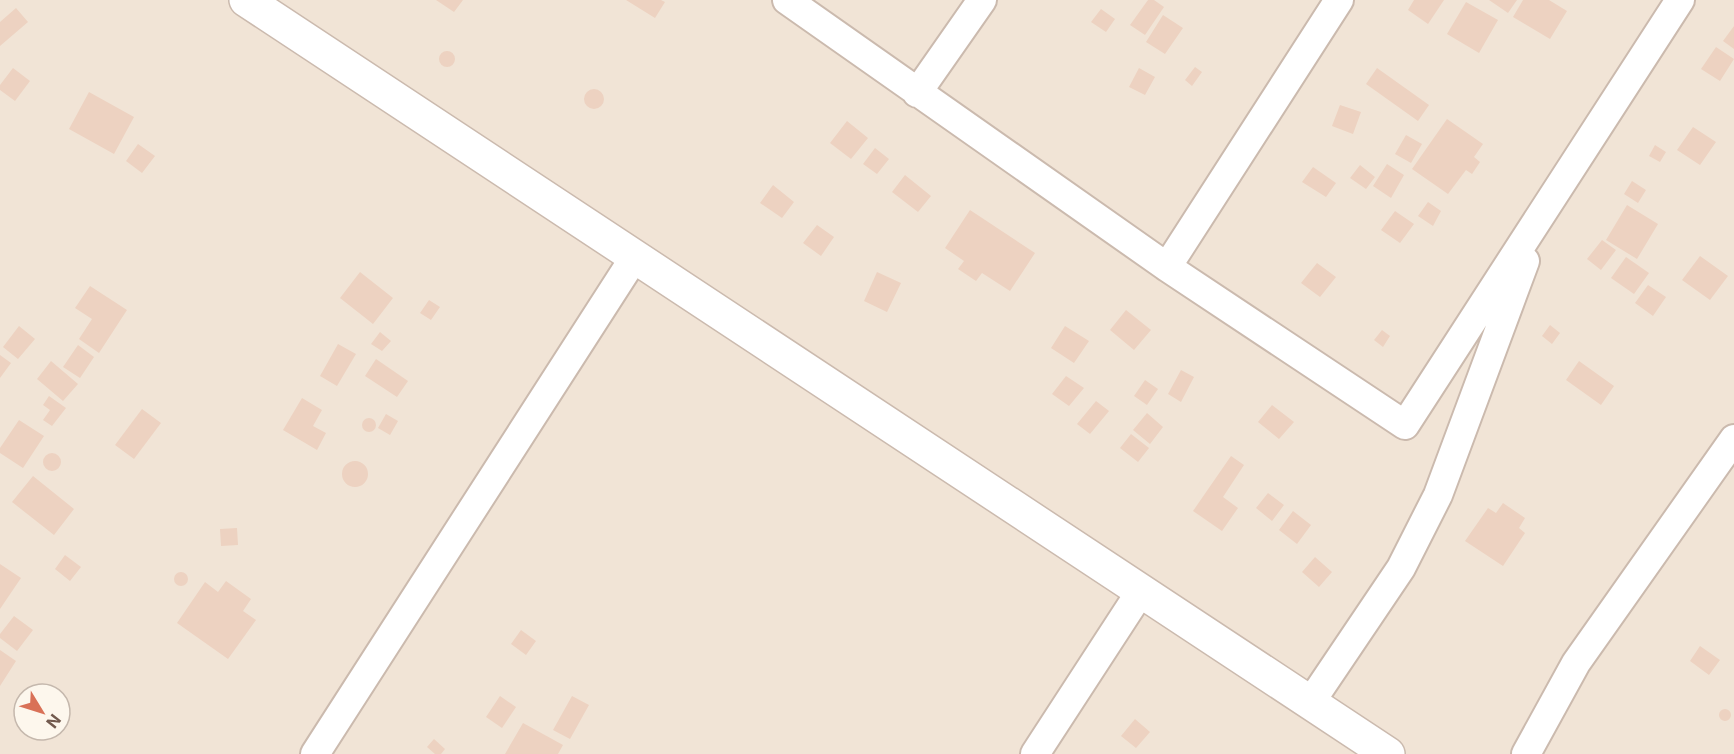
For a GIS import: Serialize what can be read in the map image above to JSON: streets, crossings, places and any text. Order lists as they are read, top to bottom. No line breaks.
{"north":"bottom right"}
